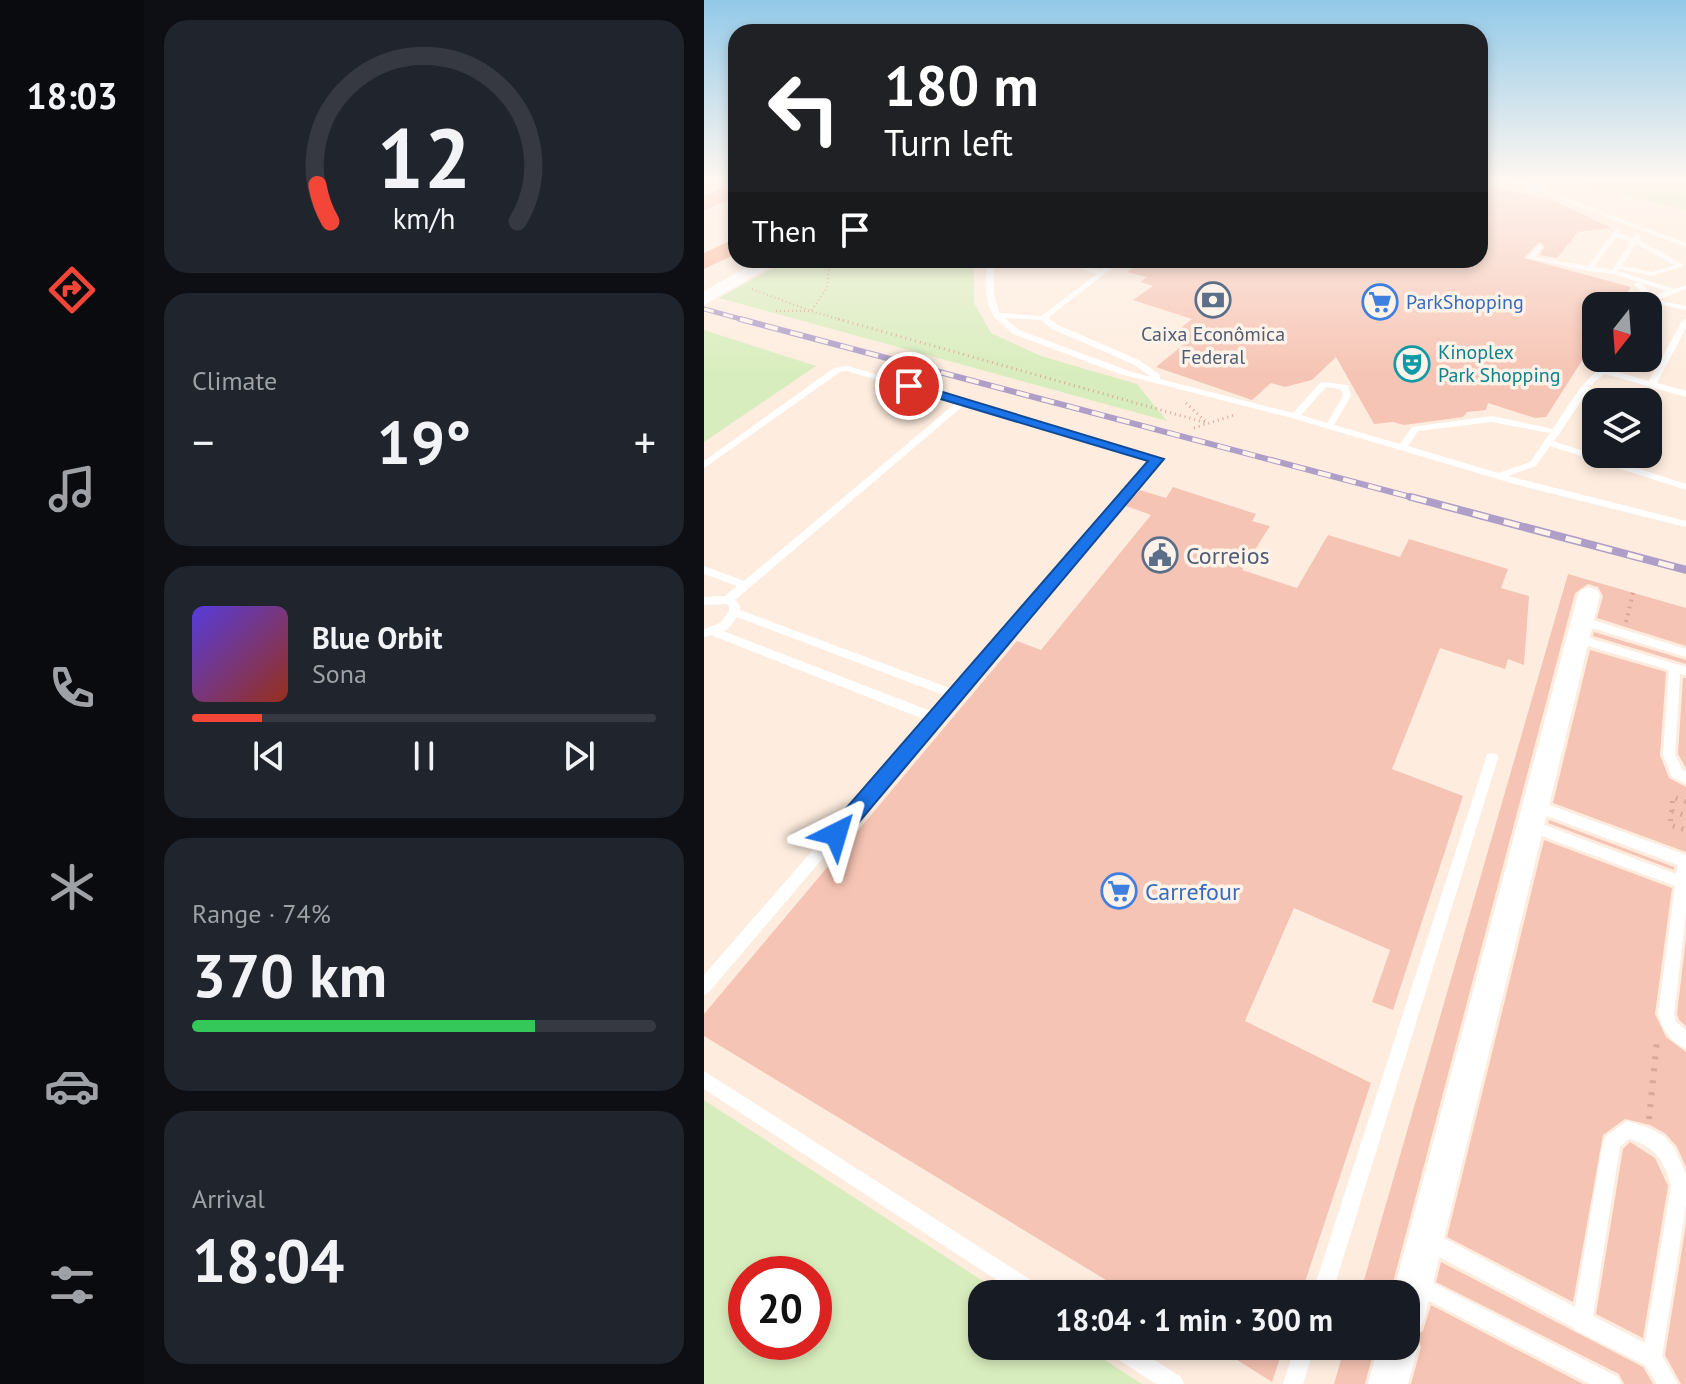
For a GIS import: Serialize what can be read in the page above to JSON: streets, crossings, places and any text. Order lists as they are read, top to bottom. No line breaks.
{"places":{"bank":["Caixa Econômica Federal"],"supermarket":["ParkShopping","Carrefour"],"theatre":["Kinoplex Park Shopping"],"public building":["Correios"]},"north":"bottom","page":{"tabs":"18:03","turn":["180 m","Turn left"],"then":"Then","tile":["Climate",["Range · 74%","370 km"],["Arrival","18:04"]],"heat":["−","19°","+"],"song":["Blue Orbit","Sona"],"limit":"20","trip":"18:04 · 1 min · 300 m","gauge":["12","km/h"]}}
